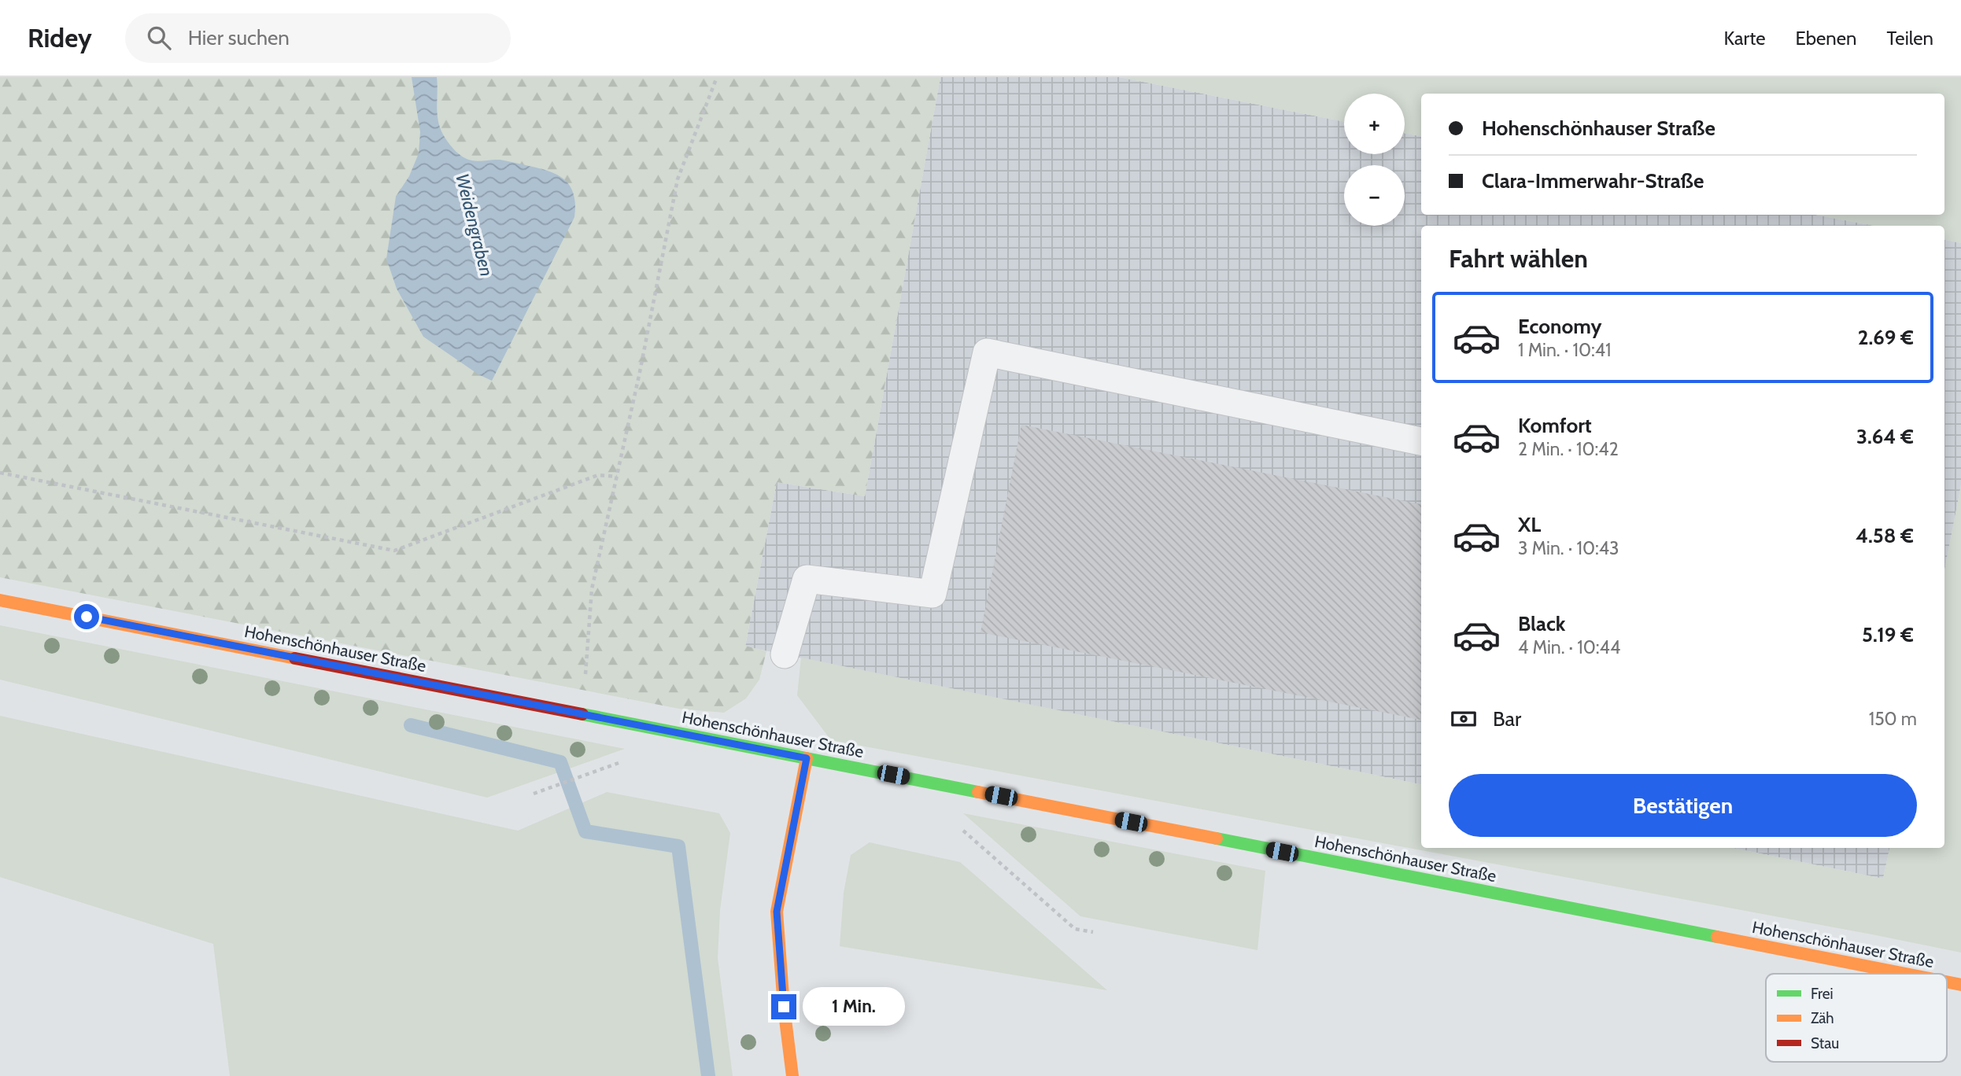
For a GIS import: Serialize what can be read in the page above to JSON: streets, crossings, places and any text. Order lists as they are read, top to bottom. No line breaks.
{"streets":{"street":["Hohenschönhauser Straße"]},"water":["Weidengraben"],"legend":["Frei","Zäh","Stau"],"page":{"header":"Ridey","search":"Hier suchen","nav":["Karte","Ebenen","Teilen"],"map_buttons":["+","−"],"banner":["Hohenschönhauser Straße","Clara-Immerwahr-Straße"],"heading":"Fahrt wählen","list":[{"name":"Economy","note":"1 Min. · 10:41","value":"2.69 €"},{"name":"Komfort","note":"2 Min. · 10:42","value":"3.64 €"},{"name":"XL","note":"3 Min. · 10:43","value":"4.58 €"},{"name":"Black","note":"4 Min. · 10:44","value":"5.19 €"}],"pay":["Bar","150 m"],"buttons":"Bestätigen","bubble":"1 Min."}}
